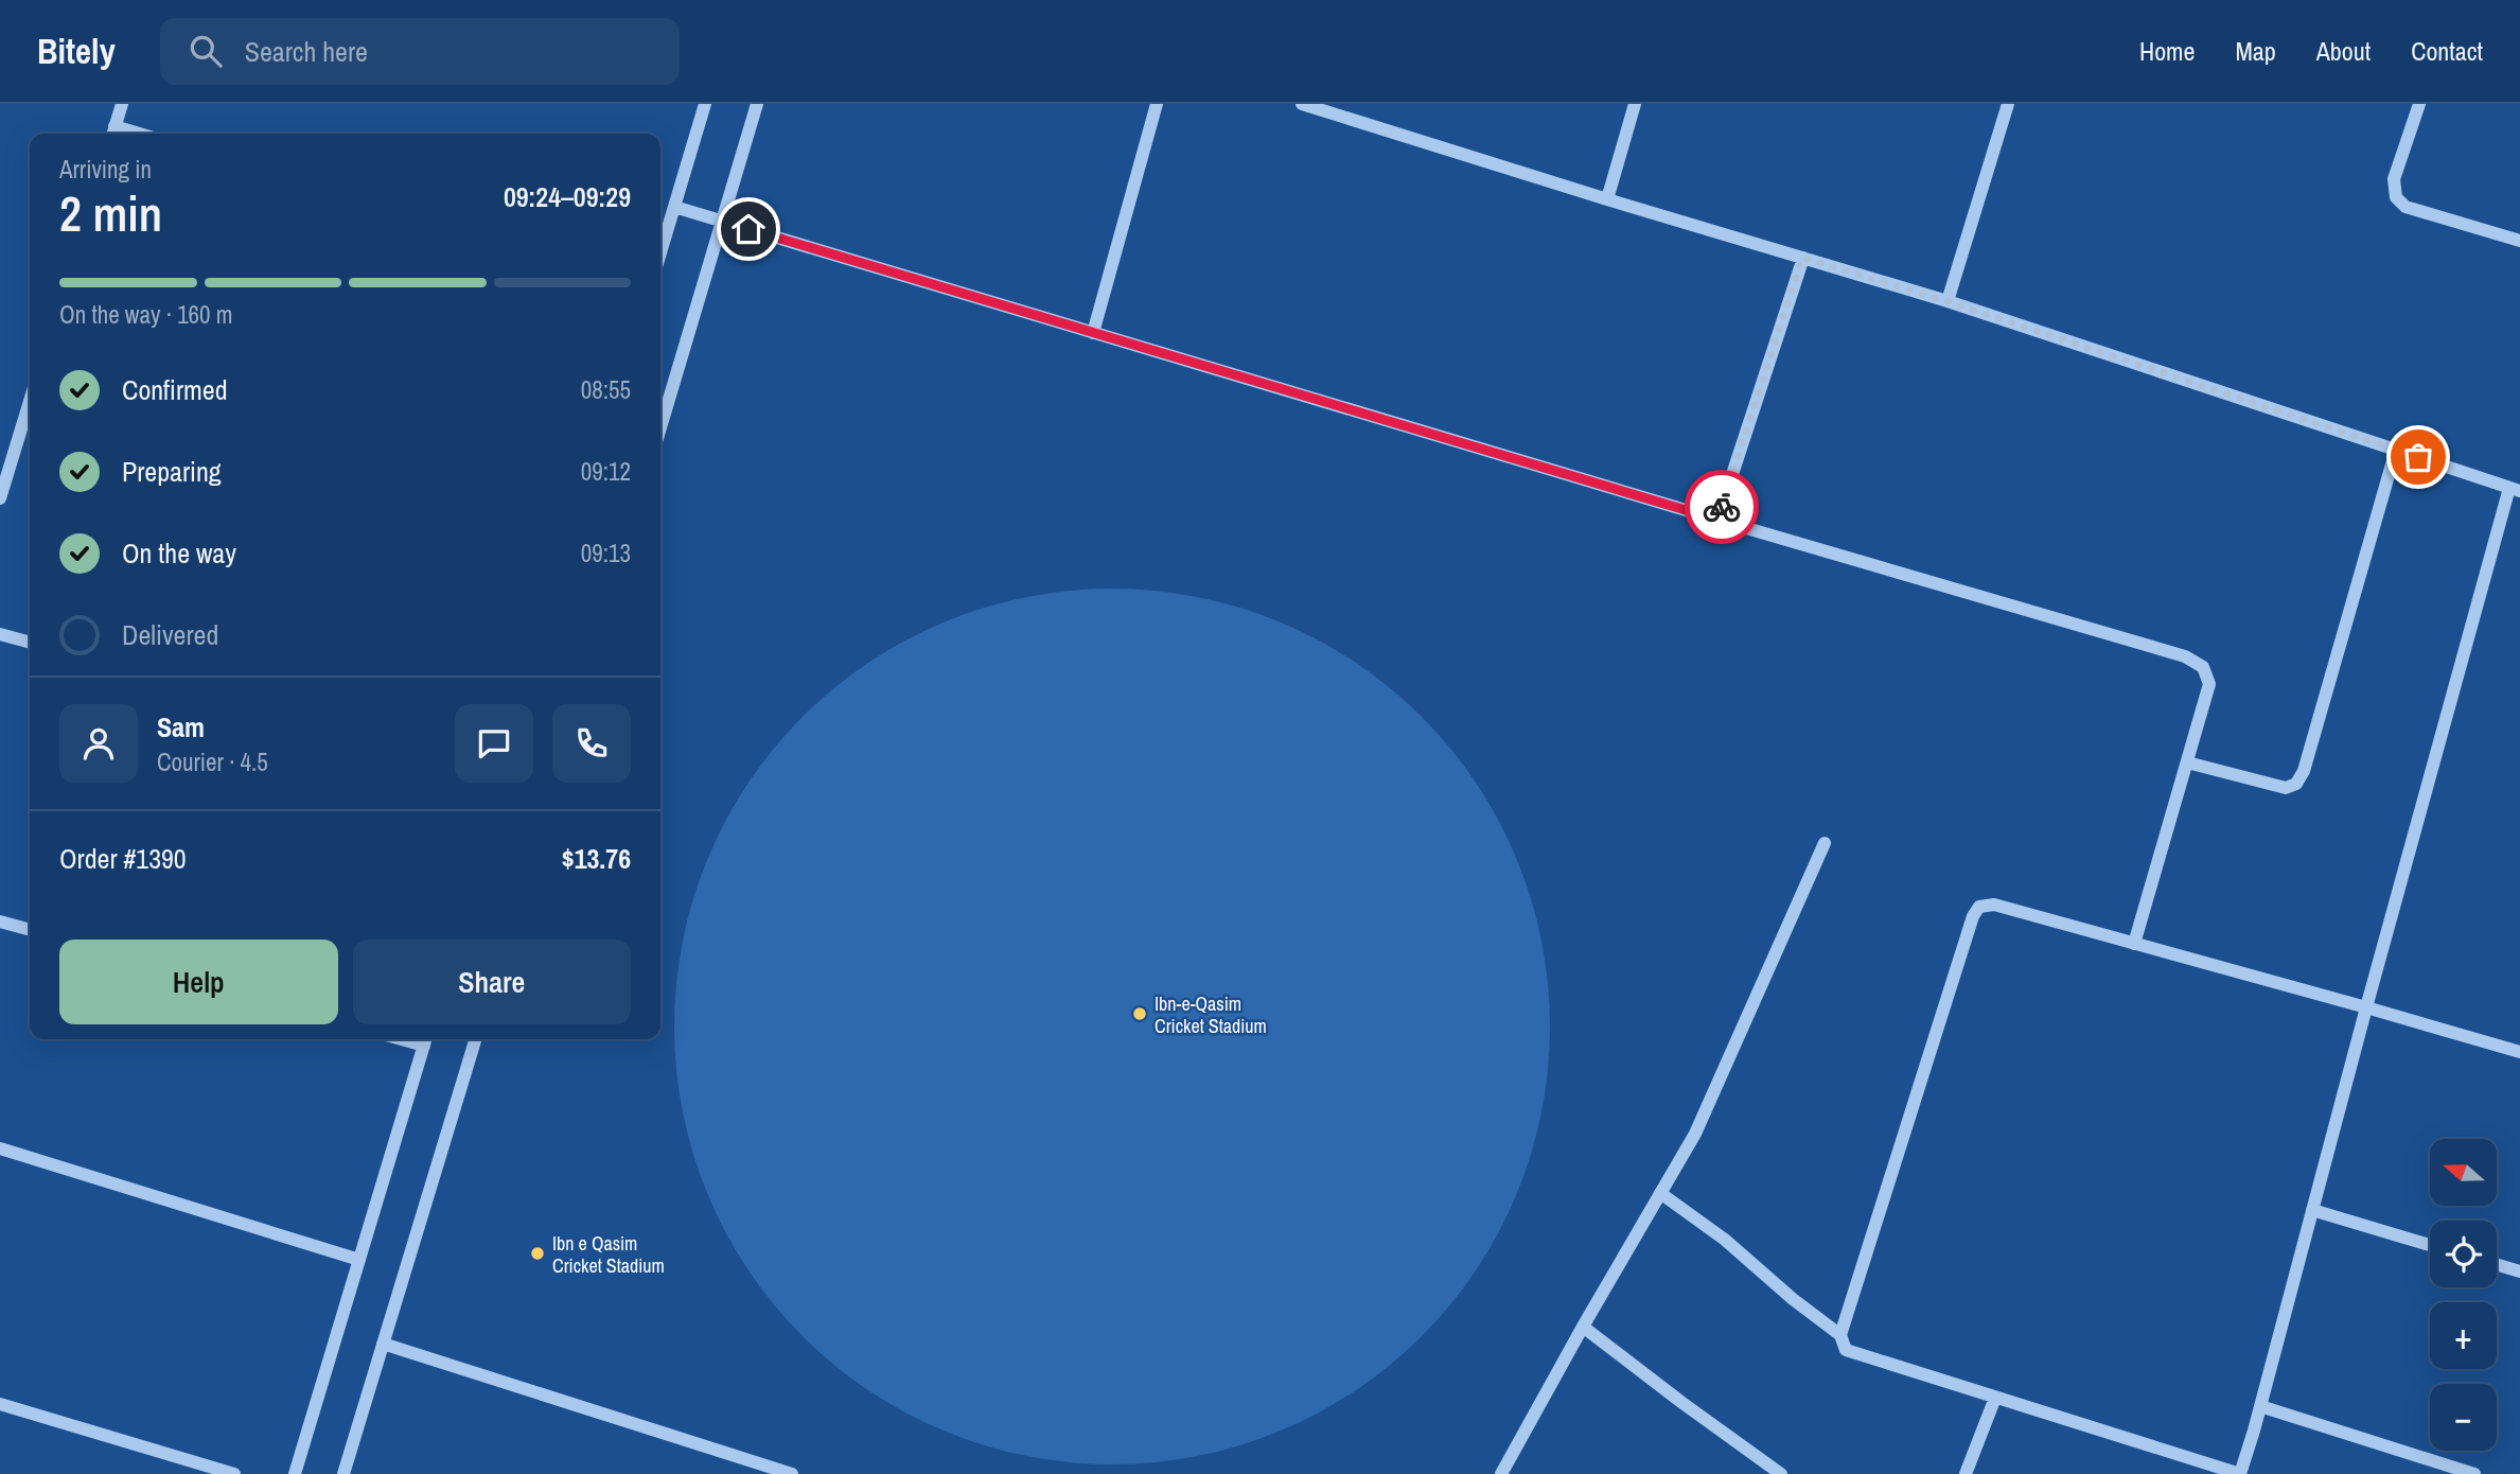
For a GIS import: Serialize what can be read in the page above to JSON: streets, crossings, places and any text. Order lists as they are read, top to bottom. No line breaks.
{"places":["Ibn-e-Qasim Cricket Stadium","Ibn e Qasim Cricket Stadium"],"north":"left","page":{"header":"Bitely","search":"Search here","nav":["Home","Map","About","Contact"],"heading":["2 min","Arriving in","09:24–09:29"],"panel":["Sam","Courier · 4.5","Order #1390","$13.76"],"bar":"On the way · 160 m","list":[["Confirmed","08:55"],["Preparing","09:12"],["On the way","09:13"],"Delivered"],"buttons":["Help","Share"],"map_buttons":["+","−"]}}
